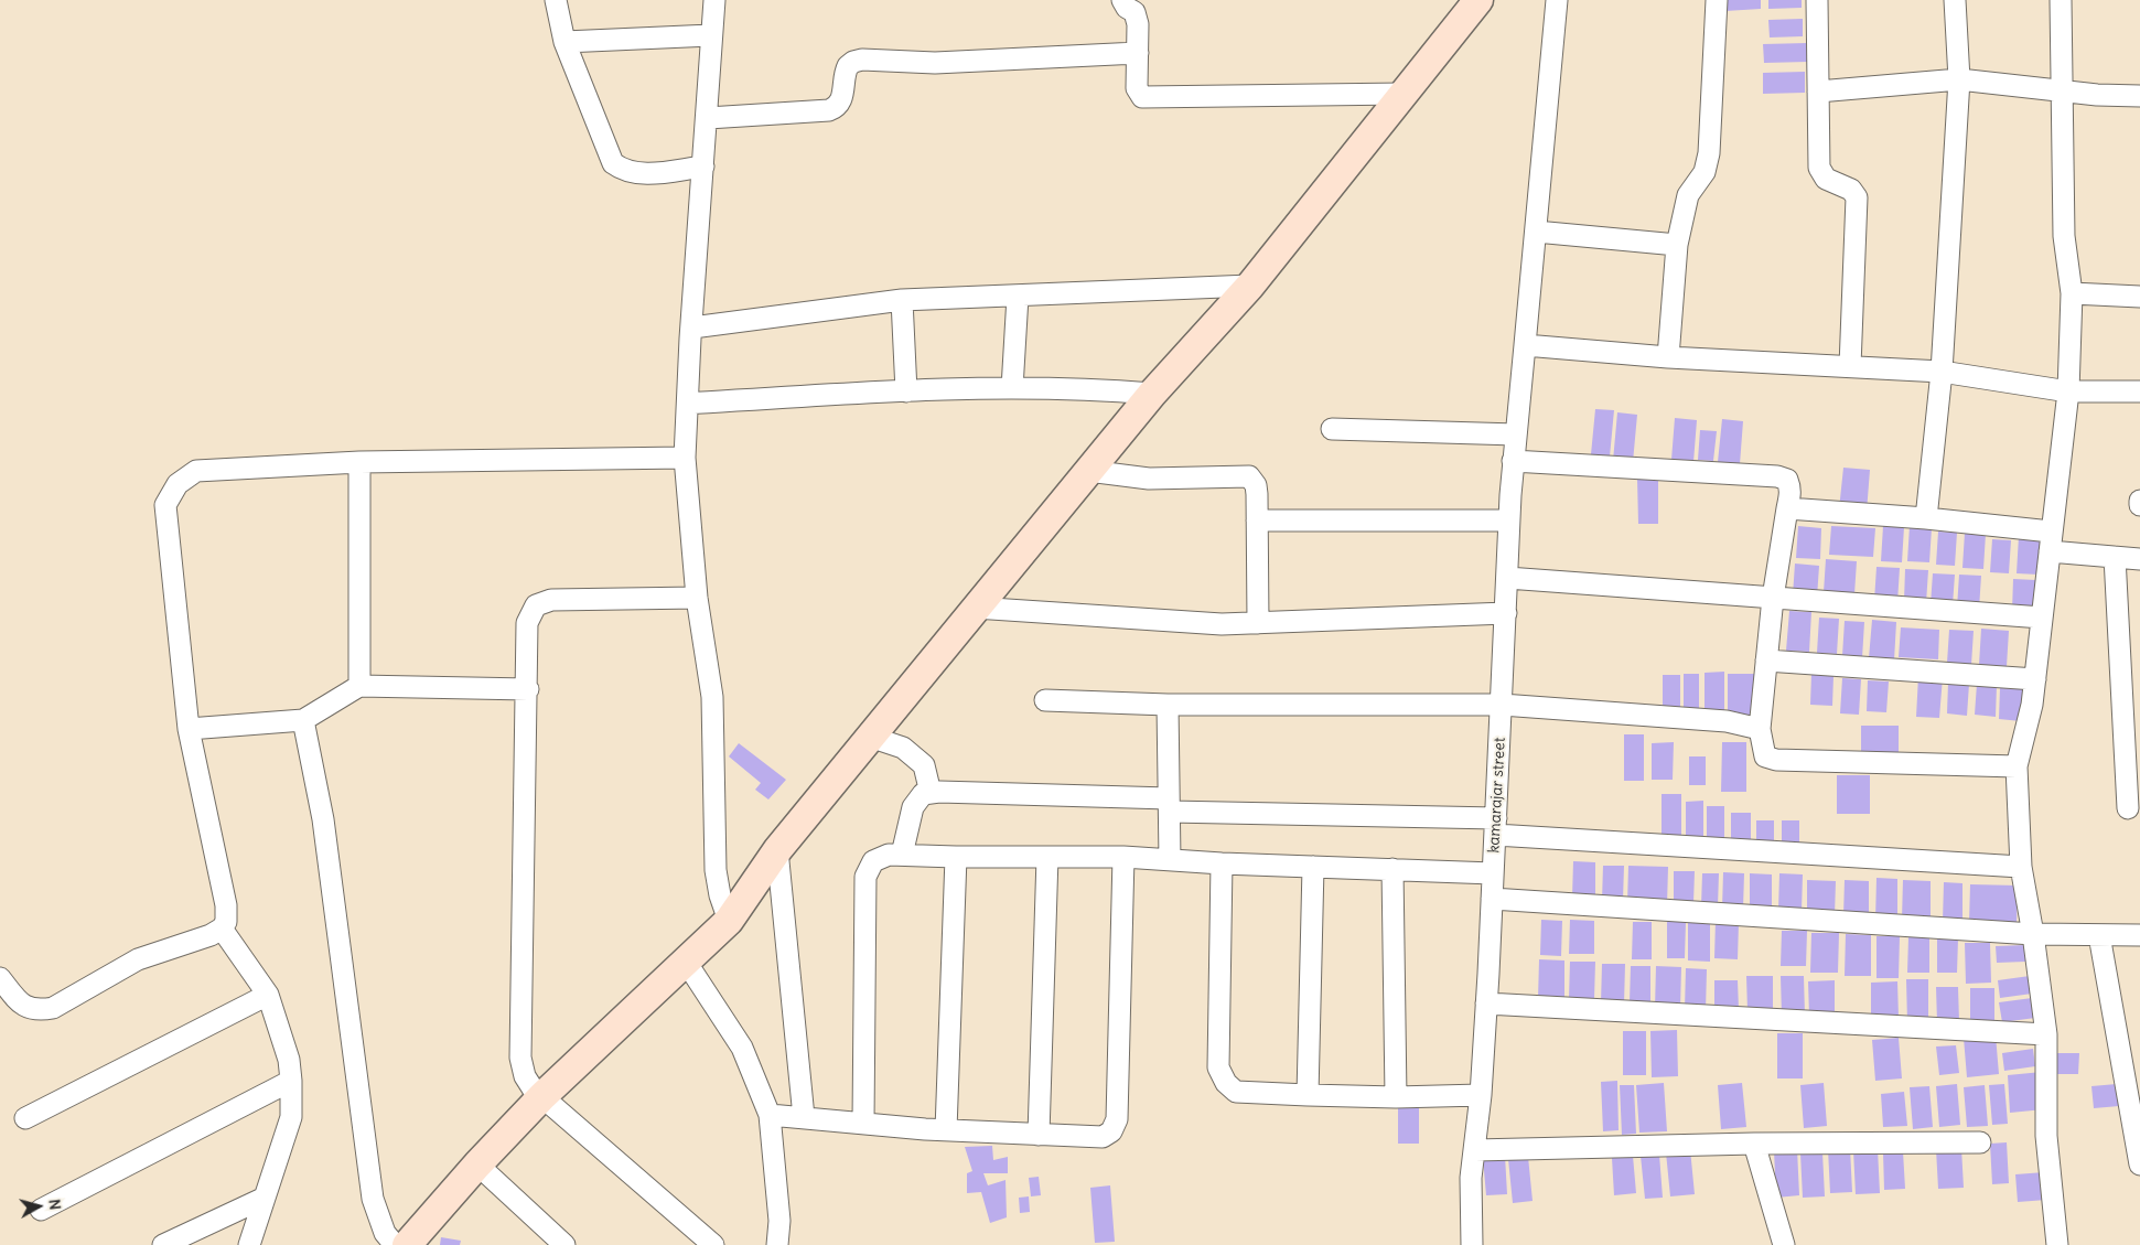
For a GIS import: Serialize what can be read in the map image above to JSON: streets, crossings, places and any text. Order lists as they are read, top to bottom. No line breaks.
{"streets":{"street":["kamarajar street"]},"north":"right"}
